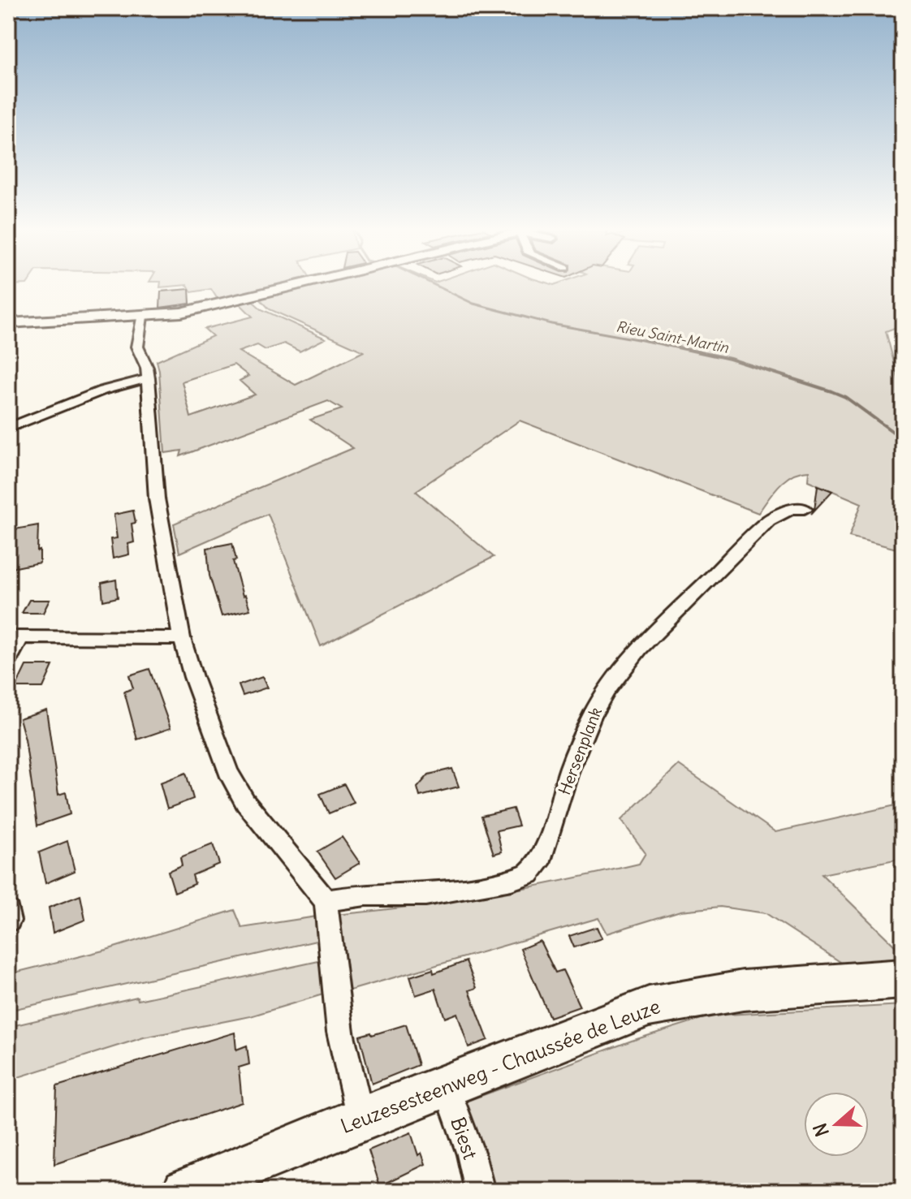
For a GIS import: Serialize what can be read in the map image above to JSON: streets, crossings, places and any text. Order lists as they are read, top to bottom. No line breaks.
{"streets":{"main road":["Leuzesesteenweg - Chaussée de Leuze"],"street":["Hersenplank","Biest"]},"crossings":[["Leuzesesteenweg - Chaussée de Leuze","Biest"]],"water":["Rieu Saint-Martin"],"north":"left"}
